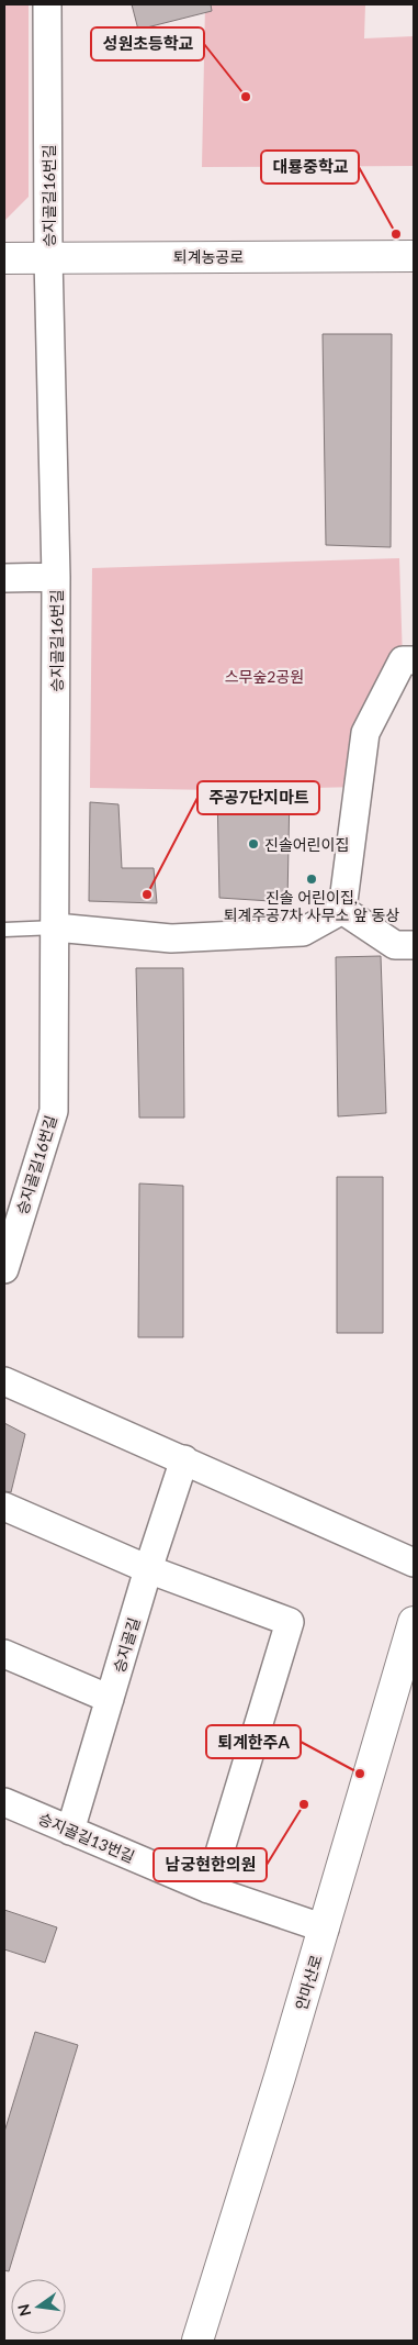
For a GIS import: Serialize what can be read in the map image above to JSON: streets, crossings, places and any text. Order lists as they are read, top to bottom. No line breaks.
{"streets":{"street":["승지골길16번길","퇴계농공로","승지골길","승지골길13번길","안마산로"]},"crossings":[["승지골길16번길","퇴계농공로"],["승지골길","승지골길13번길"],["승지골길13번길","안마산로"]],"parks":["스무숲2공원"],"places":["성원초등학교","대룡중학교","진솔어린이집","진솔 어린이집, 퇴계주공7차 사무소 앞 동상","주공7단지마트","퇴계한주A","남궁현한의원"],"north":"left"}
